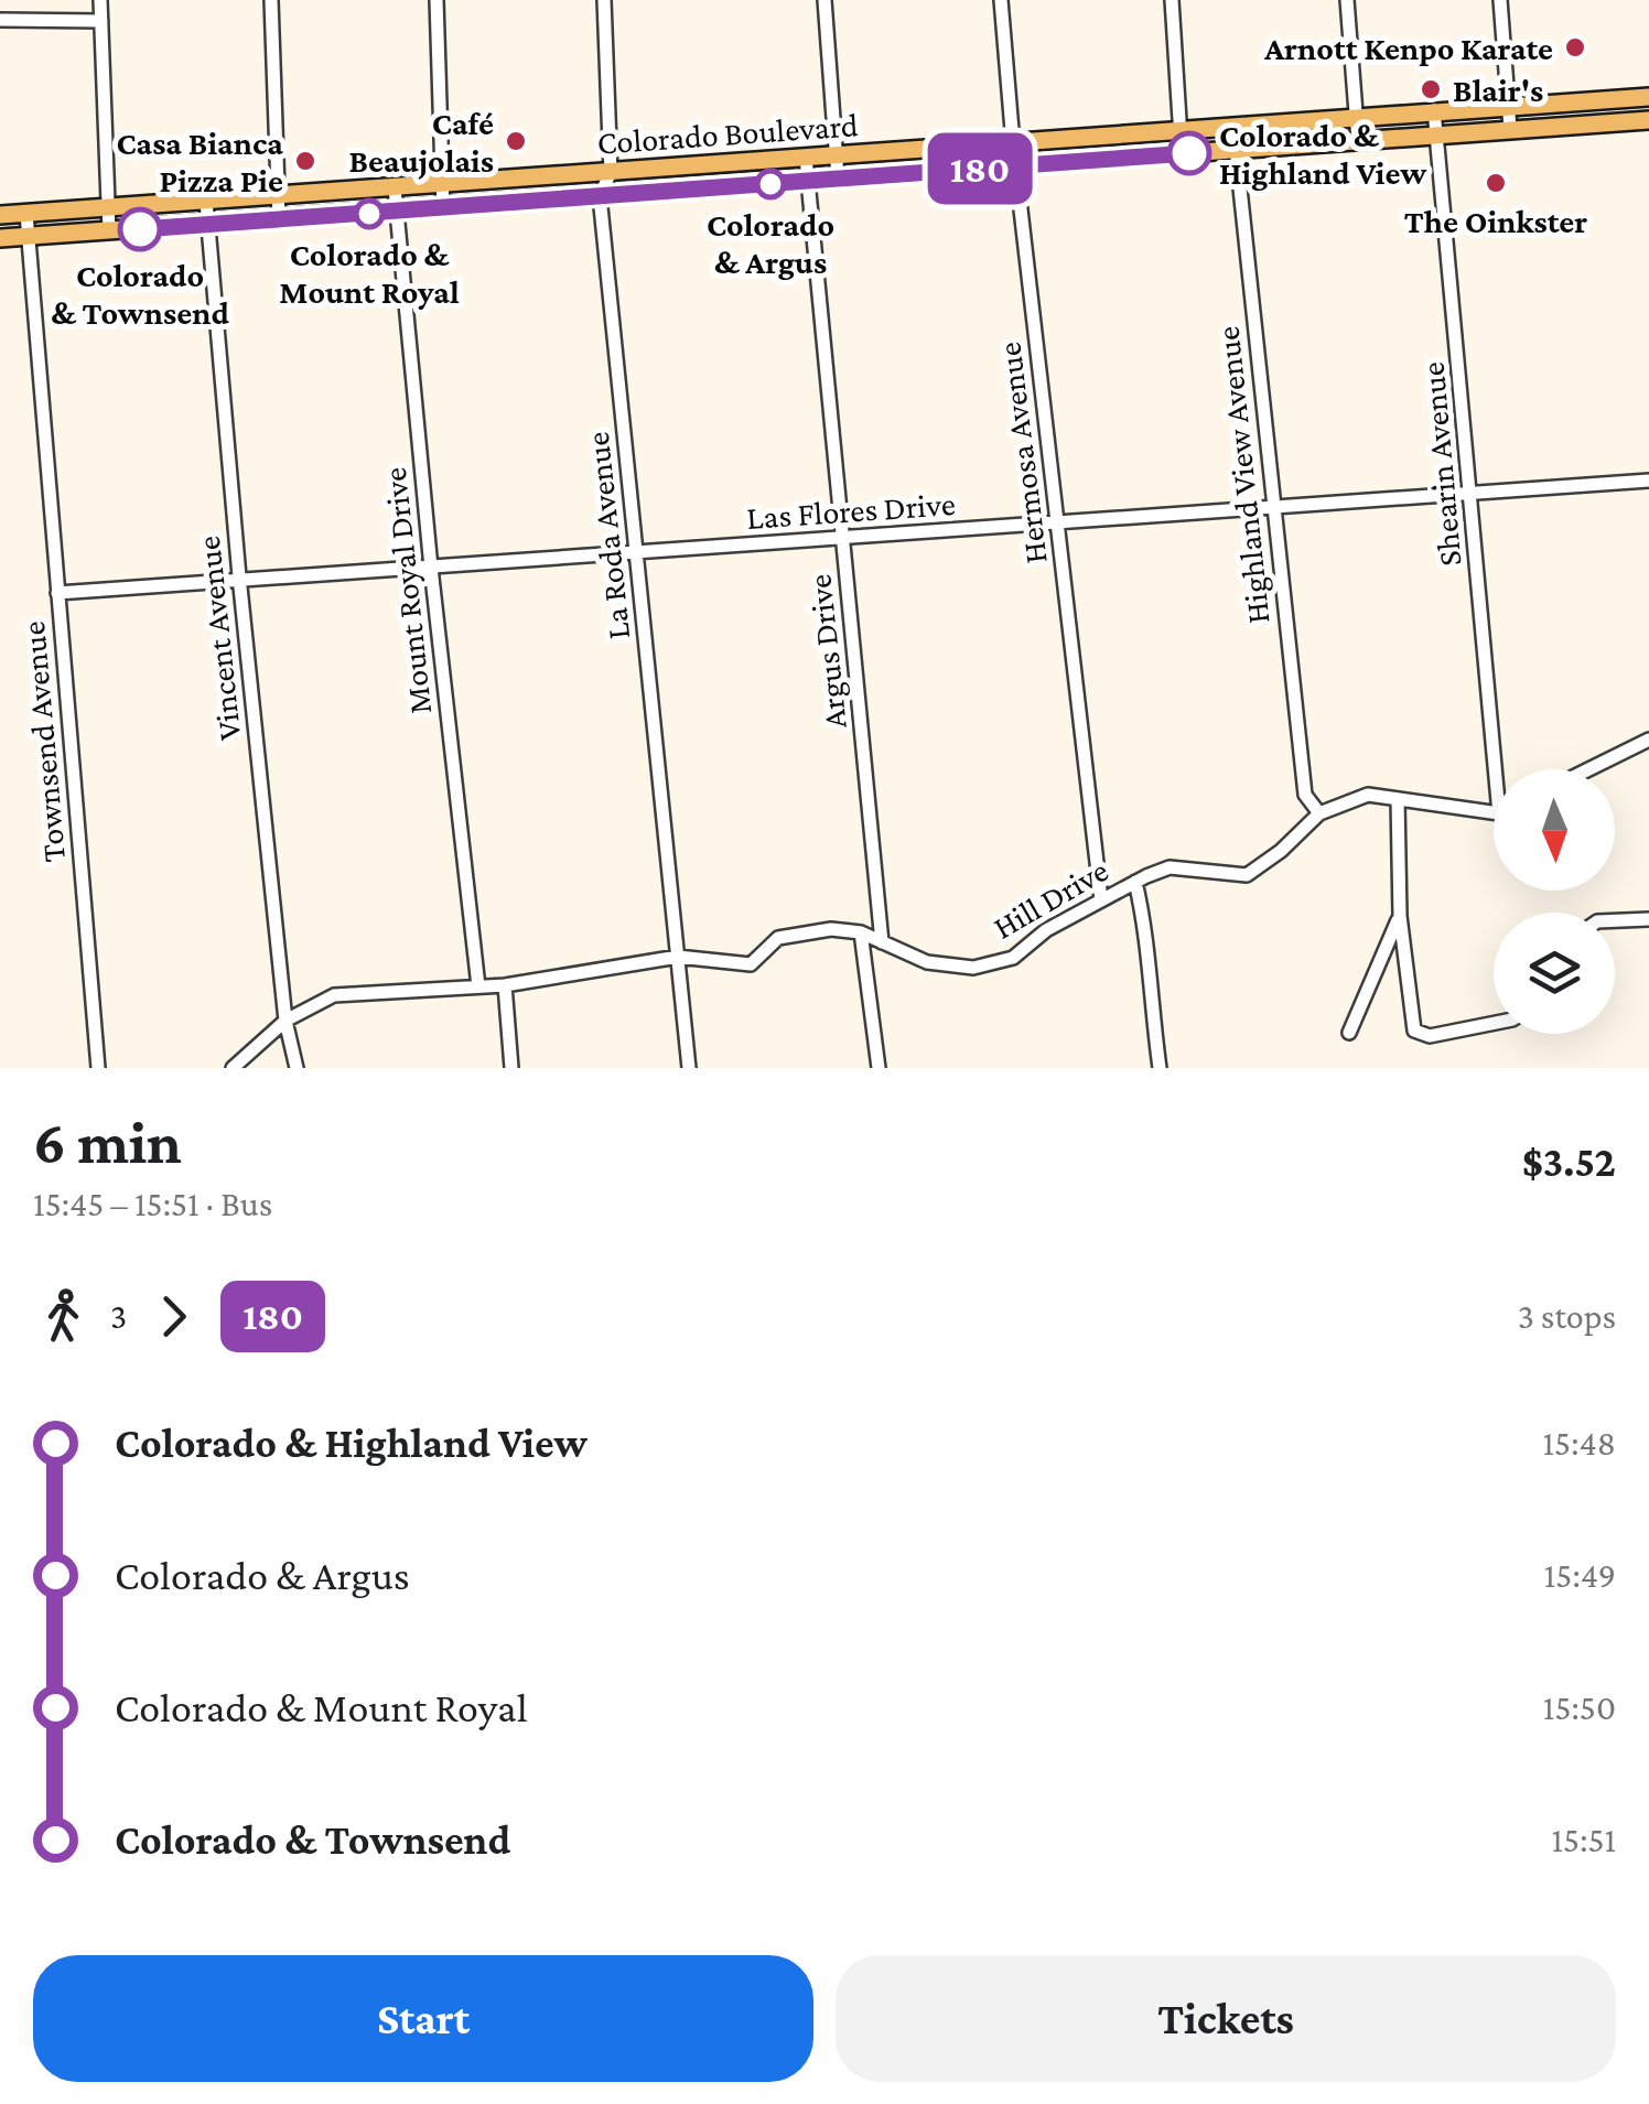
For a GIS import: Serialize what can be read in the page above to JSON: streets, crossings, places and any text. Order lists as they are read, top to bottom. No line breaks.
{"streets":{"main road":["Colorado Boulevard"],"street":["Hermosa Avenue","Shearin Avenue","Highland View Avenue","Las Flores Drive","La Roda Avenue","Mount Royal Drive","Vincent Avenue","Argus Drive","Townsend Avenue","Hill Drive"]},"crossings":[["Colorado Boulevard","Hermosa Avenue"],["Colorado Boulevard","Shearin Avenue"],["Colorado Boulevard","Highland View Avenue"],["Colorado Boulevard","La Roda Avenue"],["Colorado Boulevard","Mount Royal Drive"],["Colorado Boulevard","Vincent Avenue"],["Colorado Boulevard","Argus Drive"],["Colorado Boulevard","Townsend Avenue"],["Hermosa Avenue","Las Flores Drive"],["Hermosa Avenue","Hill Drive"],["Shearin Avenue","Las Flores Drive"],["Highland View Avenue","Las Flores Drive"],["Highland View Avenue","Hill Drive"],["Las Flores Drive","La Roda Avenue"],["Las Flores Drive","Mount Royal Drive"],["Las Flores Drive","Vincent Avenue"],["Las Flores Drive","Argus Drive"],["Las Flores Drive","Townsend Avenue"],["La Roda Avenue","Hill Drive"],["Mount Royal Drive","Hill Drive"],["Vincent Avenue","Hill Drive"],["Argus Drive","Hill Drive"]],"places":["Arnott Kenpo Karate","Blair's","Café Beaujolais","Colorado & Highland View","Casa Bianca Pizza Pie","The Oinkster","Colorado & Argus","Colorado & Mount Royal","Colorado & Townsend"],"lines":["bus line 180"],"north":"bottom","page":{"on_map":"180","heading":["6 min","15:45 – 15:51 · Bus","$3.52"],"legs":["3","180","3 stops"],"list":[{"name":"Colorado & Highland View","value":"15:48"},{"name":"Colorado & Argus","value":"15:49"},{"name":"Colorado & Mount Royal","value":"15:50"},{"name":"Colorado & Townsend","value":"15:51"}],"buttons":["Start","Tickets"]}}
